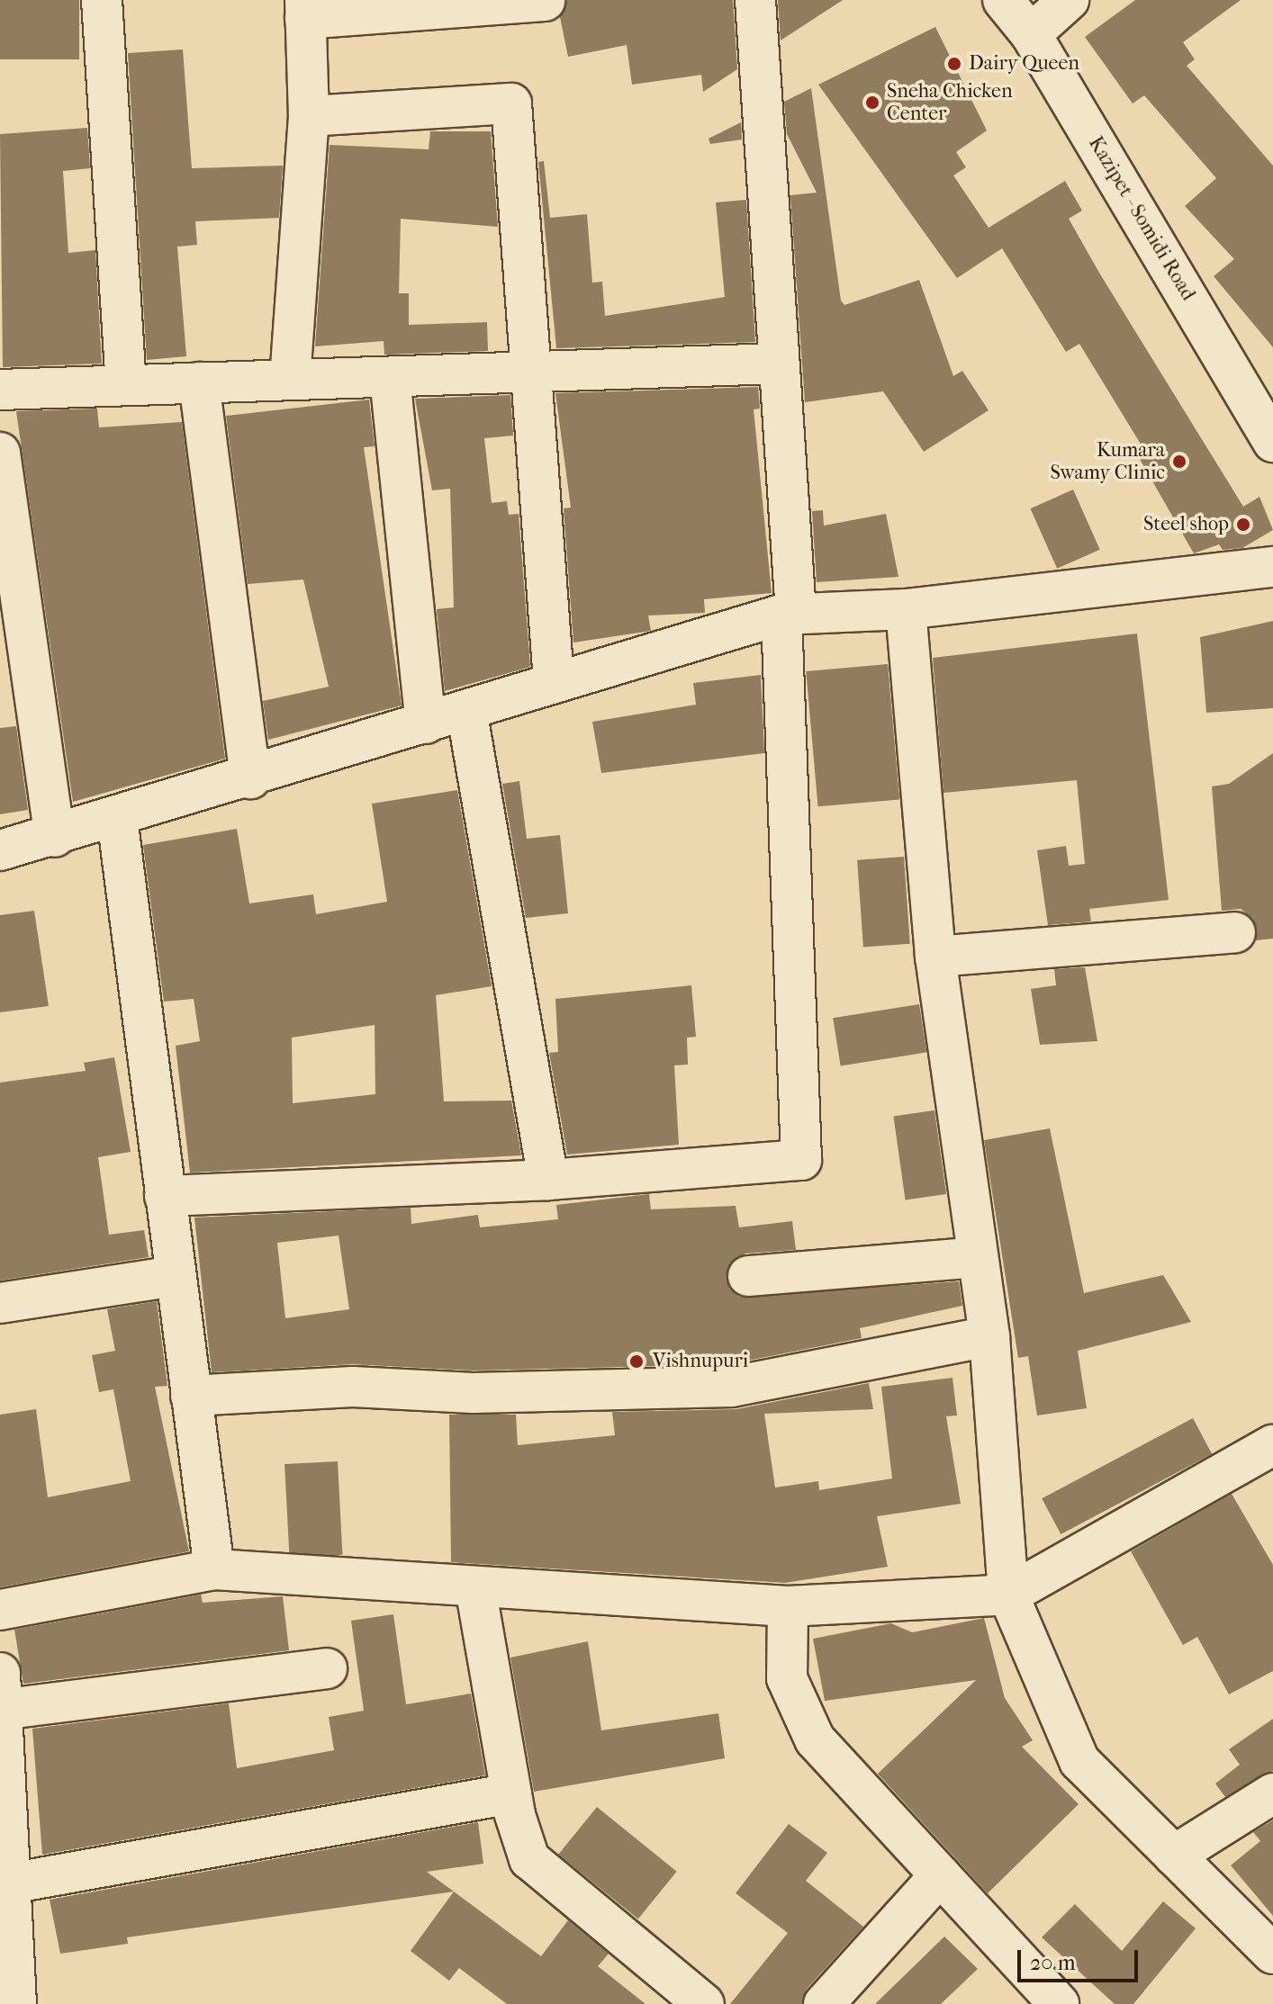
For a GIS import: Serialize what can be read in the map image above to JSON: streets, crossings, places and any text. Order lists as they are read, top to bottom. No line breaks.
{"streets":{"street":["Kazipet - Somidi Road"]},"places":["Dairy Queen","Sneha Chicken Center","Kumara Swamy Clinic","Steel shop","Vishnupuri"],"scale_bar":"20 m"}
